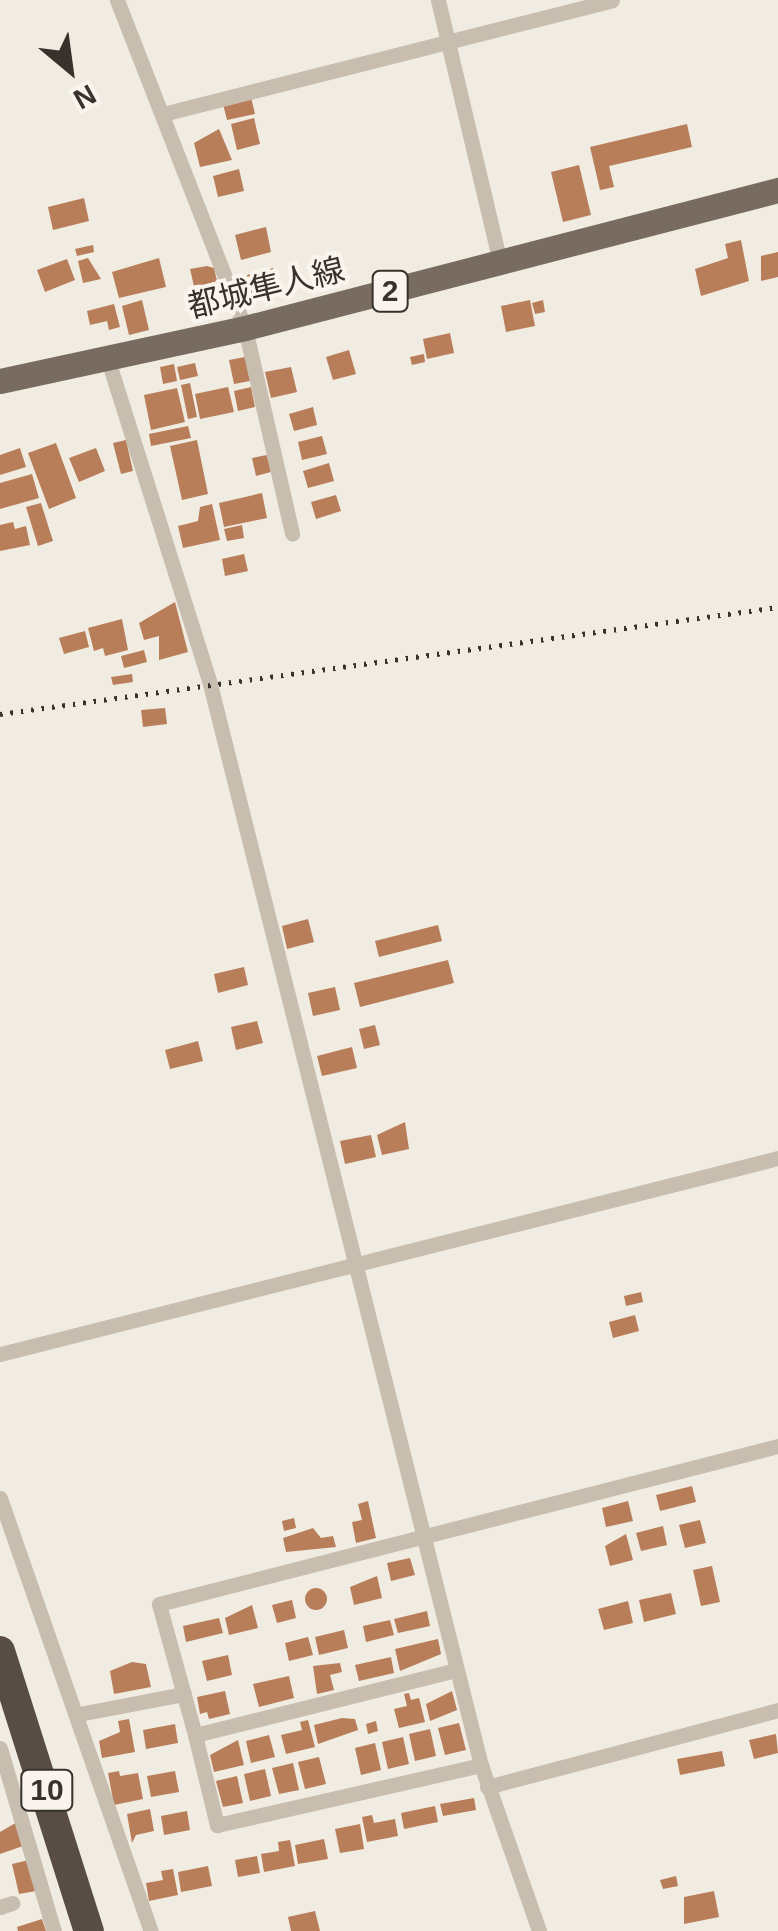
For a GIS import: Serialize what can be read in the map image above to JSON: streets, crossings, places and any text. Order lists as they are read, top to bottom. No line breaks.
{"streets":{"highway":["10"],"main road":["都城隼人線","2"]},"north":"bottom right"}
